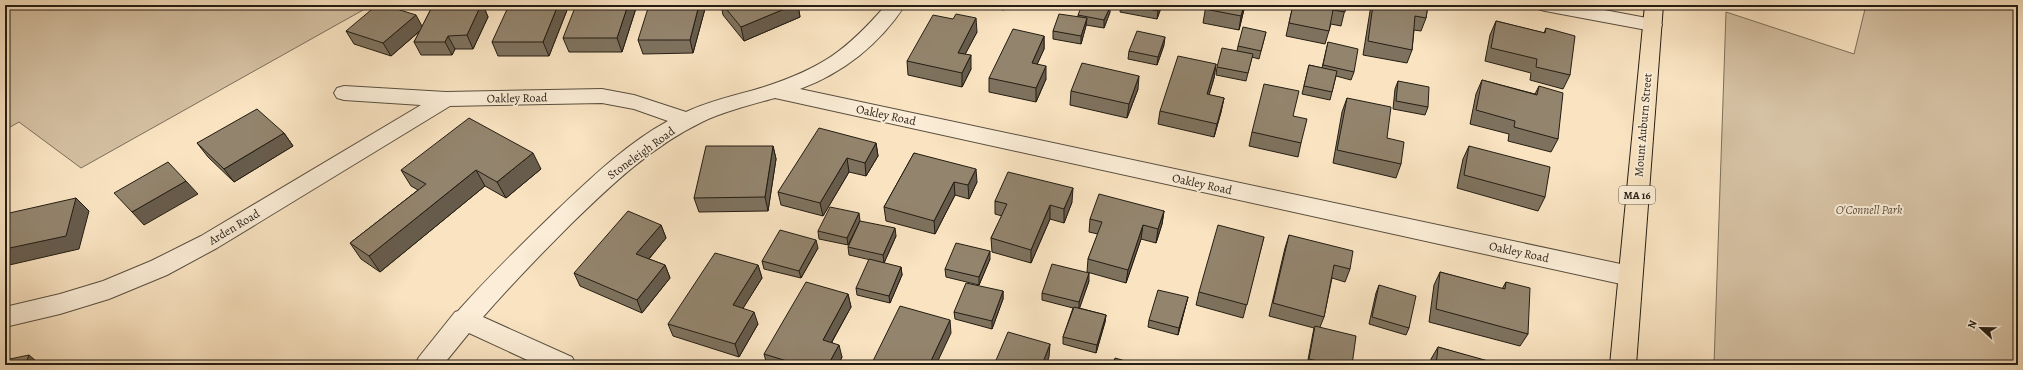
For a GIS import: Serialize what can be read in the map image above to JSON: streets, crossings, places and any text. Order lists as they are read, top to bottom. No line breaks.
{"streets":{"main road":["Mount Auburn Street","MA 16"],"street":["Oakley Road","Stoneleigh Road","Arden Road"]},"crossings":[["Oakley Road","Mount Auburn Street"],["Oakley Road","Stoneleigh Road"],["Oakley Road","Arden Road"]],"parks":["O'Connell Park"],"north":"left"}
